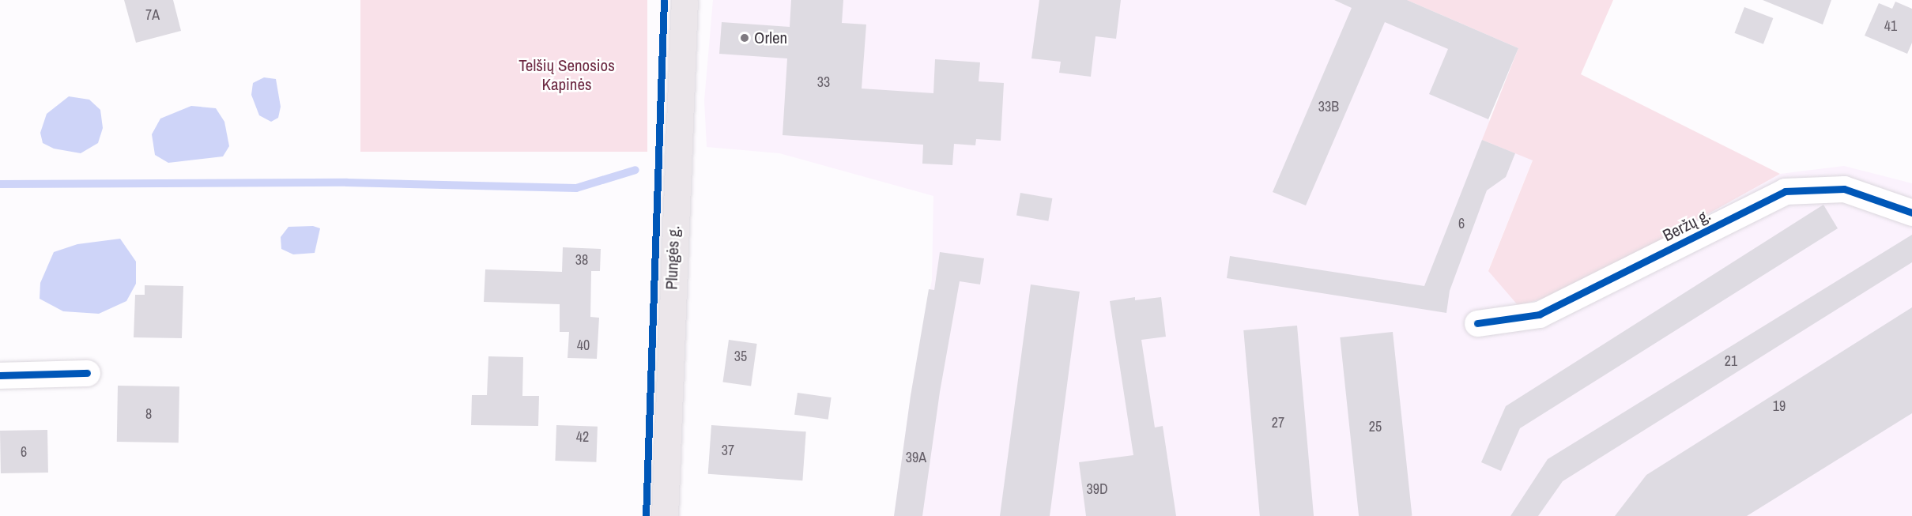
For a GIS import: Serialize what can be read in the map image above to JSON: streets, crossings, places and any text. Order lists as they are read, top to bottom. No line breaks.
{"streets":{"main road":["Plungės g."],"street":["Beržų g."]},"parks":["Telšių Senosios Kapinės"],"places":["Orlen"],"house_numbers":["7A","41","33","33B","6","38","40","35","21","19","8","27","25","42","37","6","39A","39D"]}
